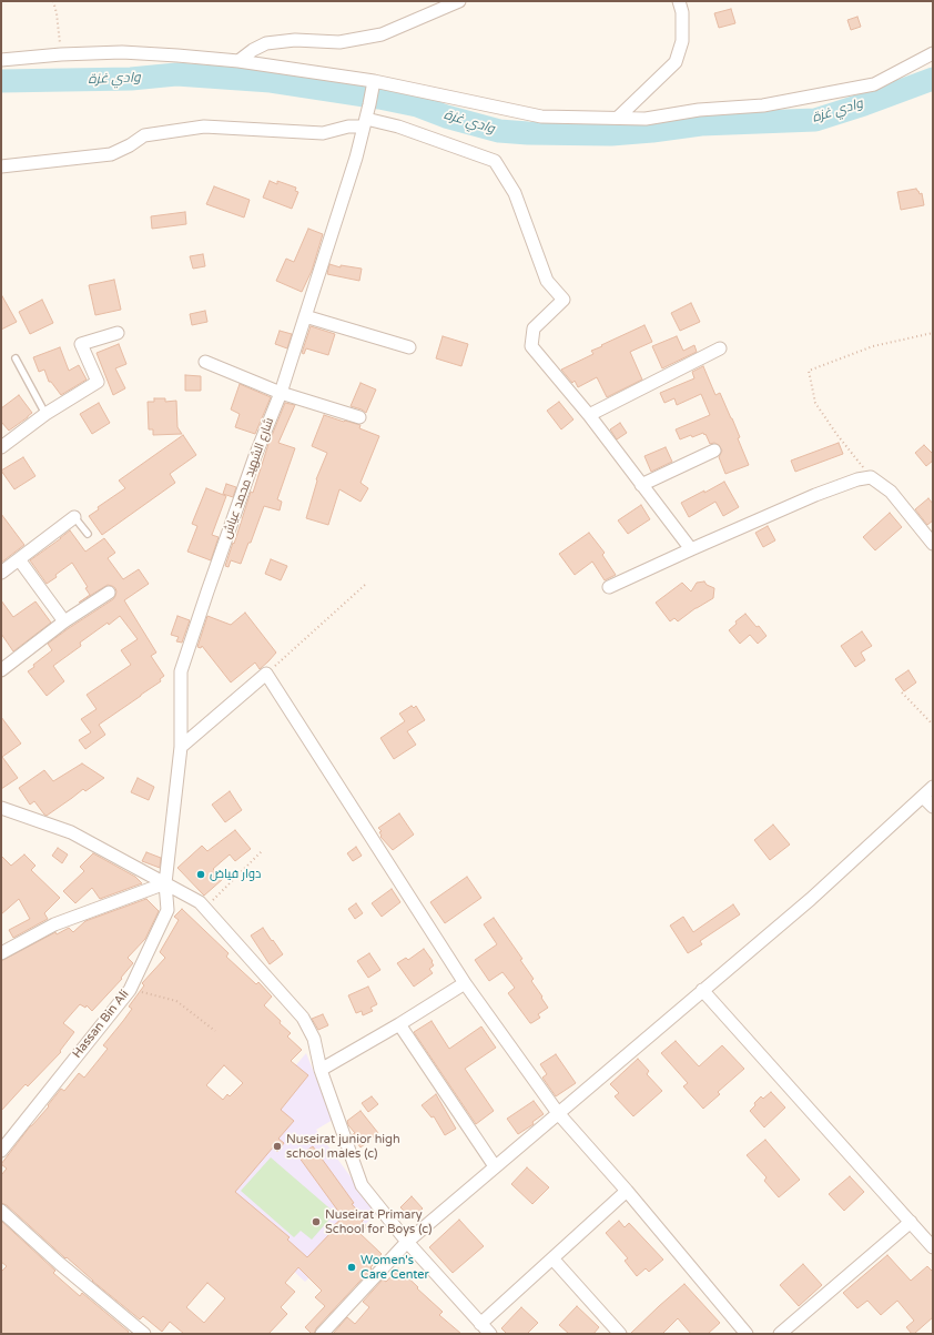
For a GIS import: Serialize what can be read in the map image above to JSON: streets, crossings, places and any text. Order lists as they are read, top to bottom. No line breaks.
{"streets":{"street":["شارع الشهيد محمد عياش","Hassan Bin Ali"]},"crossings":[["شارع الشهيد محمد عياش","Hassan Bin Ali"]],"water":["وادي غزة"],"places":["دوار فياض","Nuseirat junior high school males (c)","Nuseirat Primary School for Boys (c)","Women's Care Center"]}
